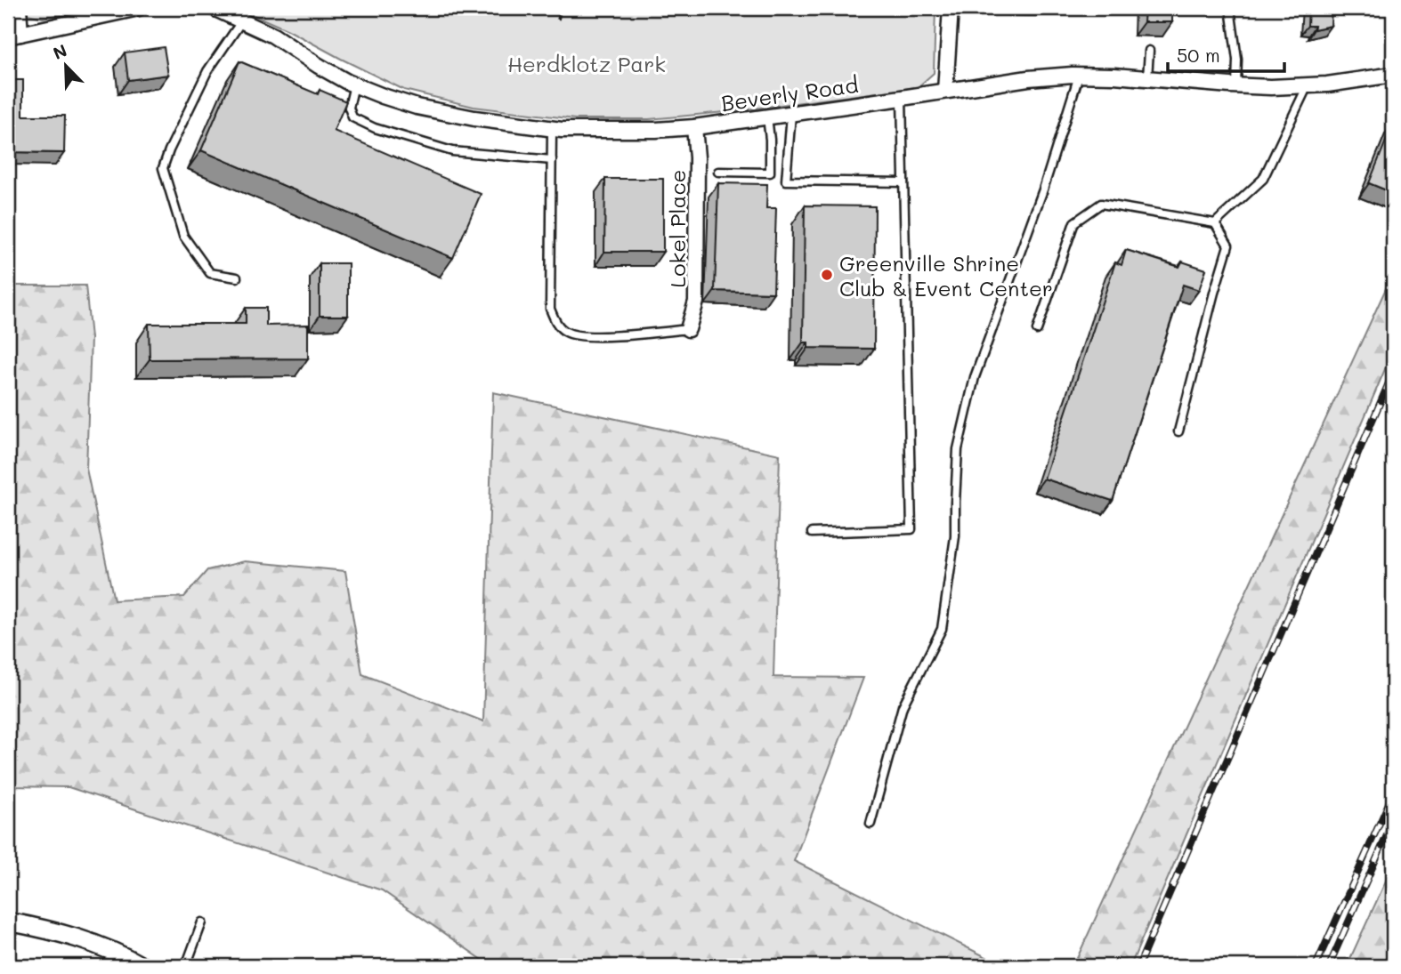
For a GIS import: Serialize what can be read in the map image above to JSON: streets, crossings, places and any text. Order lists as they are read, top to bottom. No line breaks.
{"streets":{"street":["Beverly Road","Lokel Place"]},"crossings":[["Beverly Road","Lokel Place"]],"parks":["Herdklotz Park"],"places":["Greenville Shrine Club & Event Center"],"scale_bar":"50 m","north":"top left"}
